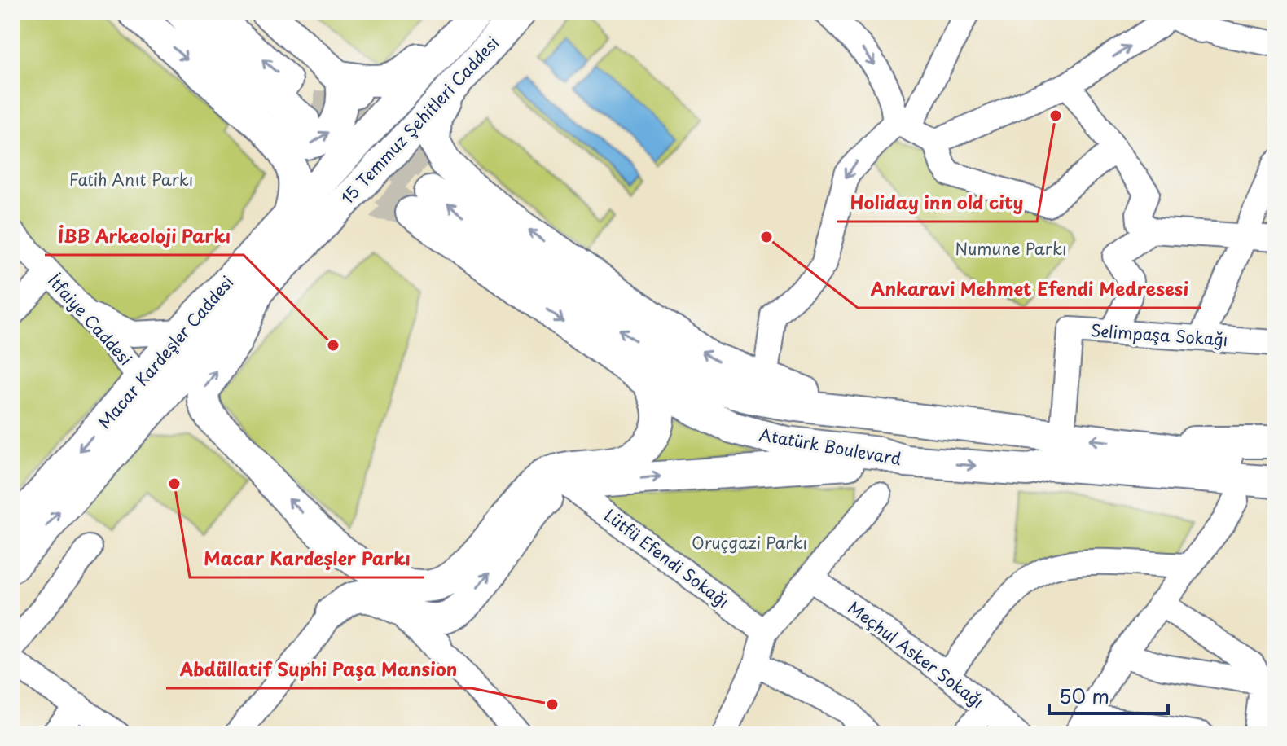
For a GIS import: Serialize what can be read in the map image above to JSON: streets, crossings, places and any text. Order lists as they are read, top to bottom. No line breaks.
{"streets":{"main road":["15 Temmuz Şehitleri Caddesi","Macar Kardeşler Caddesi","Atatürk Boulevard"],"street":["İtfaiye Caddesi","Selimpaşa Sokağı","Lütfü Efendi Sokağı","Meçhul Asker Sokağı"]},"crossings":[["15 Temmuz Şehitleri Caddesi","Macar Kardeşler Caddesi"],["İtfaiye Caddesi","Macar Kardeşler Caddesi"],["Selimpaşa Sokağı","Atatürk Boulevard"]],"parks":["Fatih Anıt Parkı","Numune Parkı","Oruçgazi Parkı"],"places":["Holiday inn old city","Ankaravi Mehmet Efendi Medresesi","İBB Arkeoloji Parkı","Macar Kardeşler Parkı","Abdüllatif Suphi Paşa Mansion"],"scale_bar":"50 m"}
